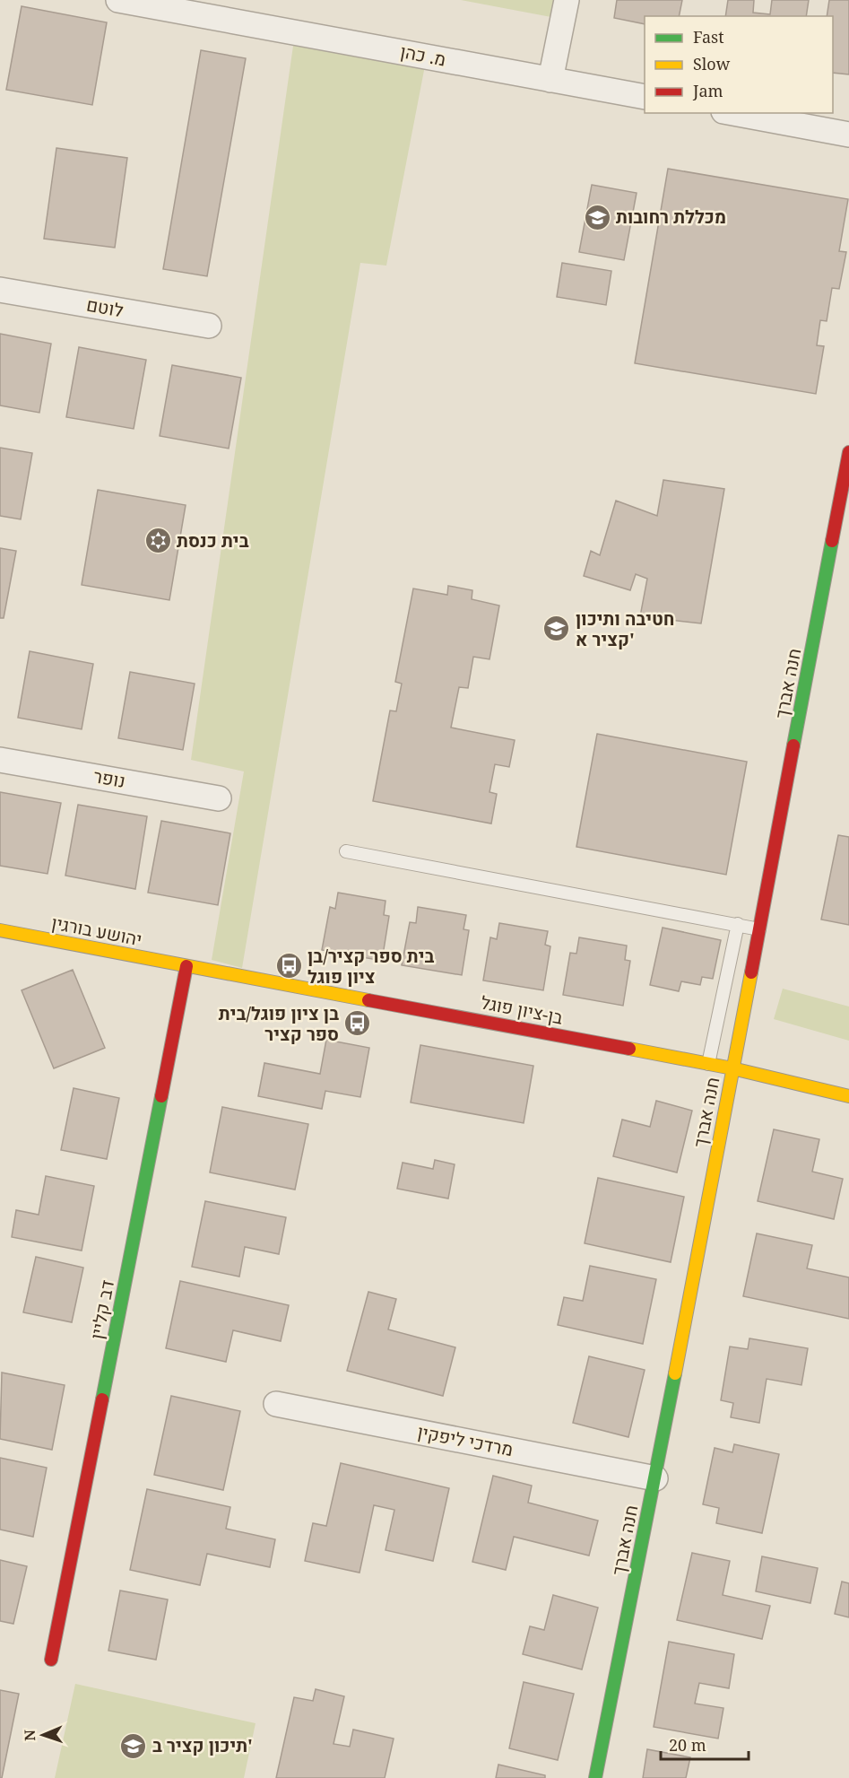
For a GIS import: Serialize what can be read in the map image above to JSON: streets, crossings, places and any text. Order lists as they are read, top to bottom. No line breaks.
{"streets":{"street":["מ. כהן","לוטם","חנה אברך","נופר","יהושע בורגין","בן-ציון פוגל","דב קליין","מרדכי ליפקין"]},"crossings":[["חנה אברך","בן-ציון פוגל"],["חנה אברך","מרדכי ליפקין"],["יהושע בורגין","בן-ציון פוגל"],["יהושע בורגין","דב קליין"],["בן-ציון פוגל","דב קליין"]],"places":{"school or university":["מכללת רחובות","חטיבה ותיכון קציר א'","תיכון קציר ב'"],"synagogue":["בית כנסת"],"bus stop":["בית ספר קציר/בן ציון פוגל","בן ציון פוגל/בית ספר קציר"]},"legend":["Fast","Slow","Jam"],"scale_bar":"20 m","north":"left"}
